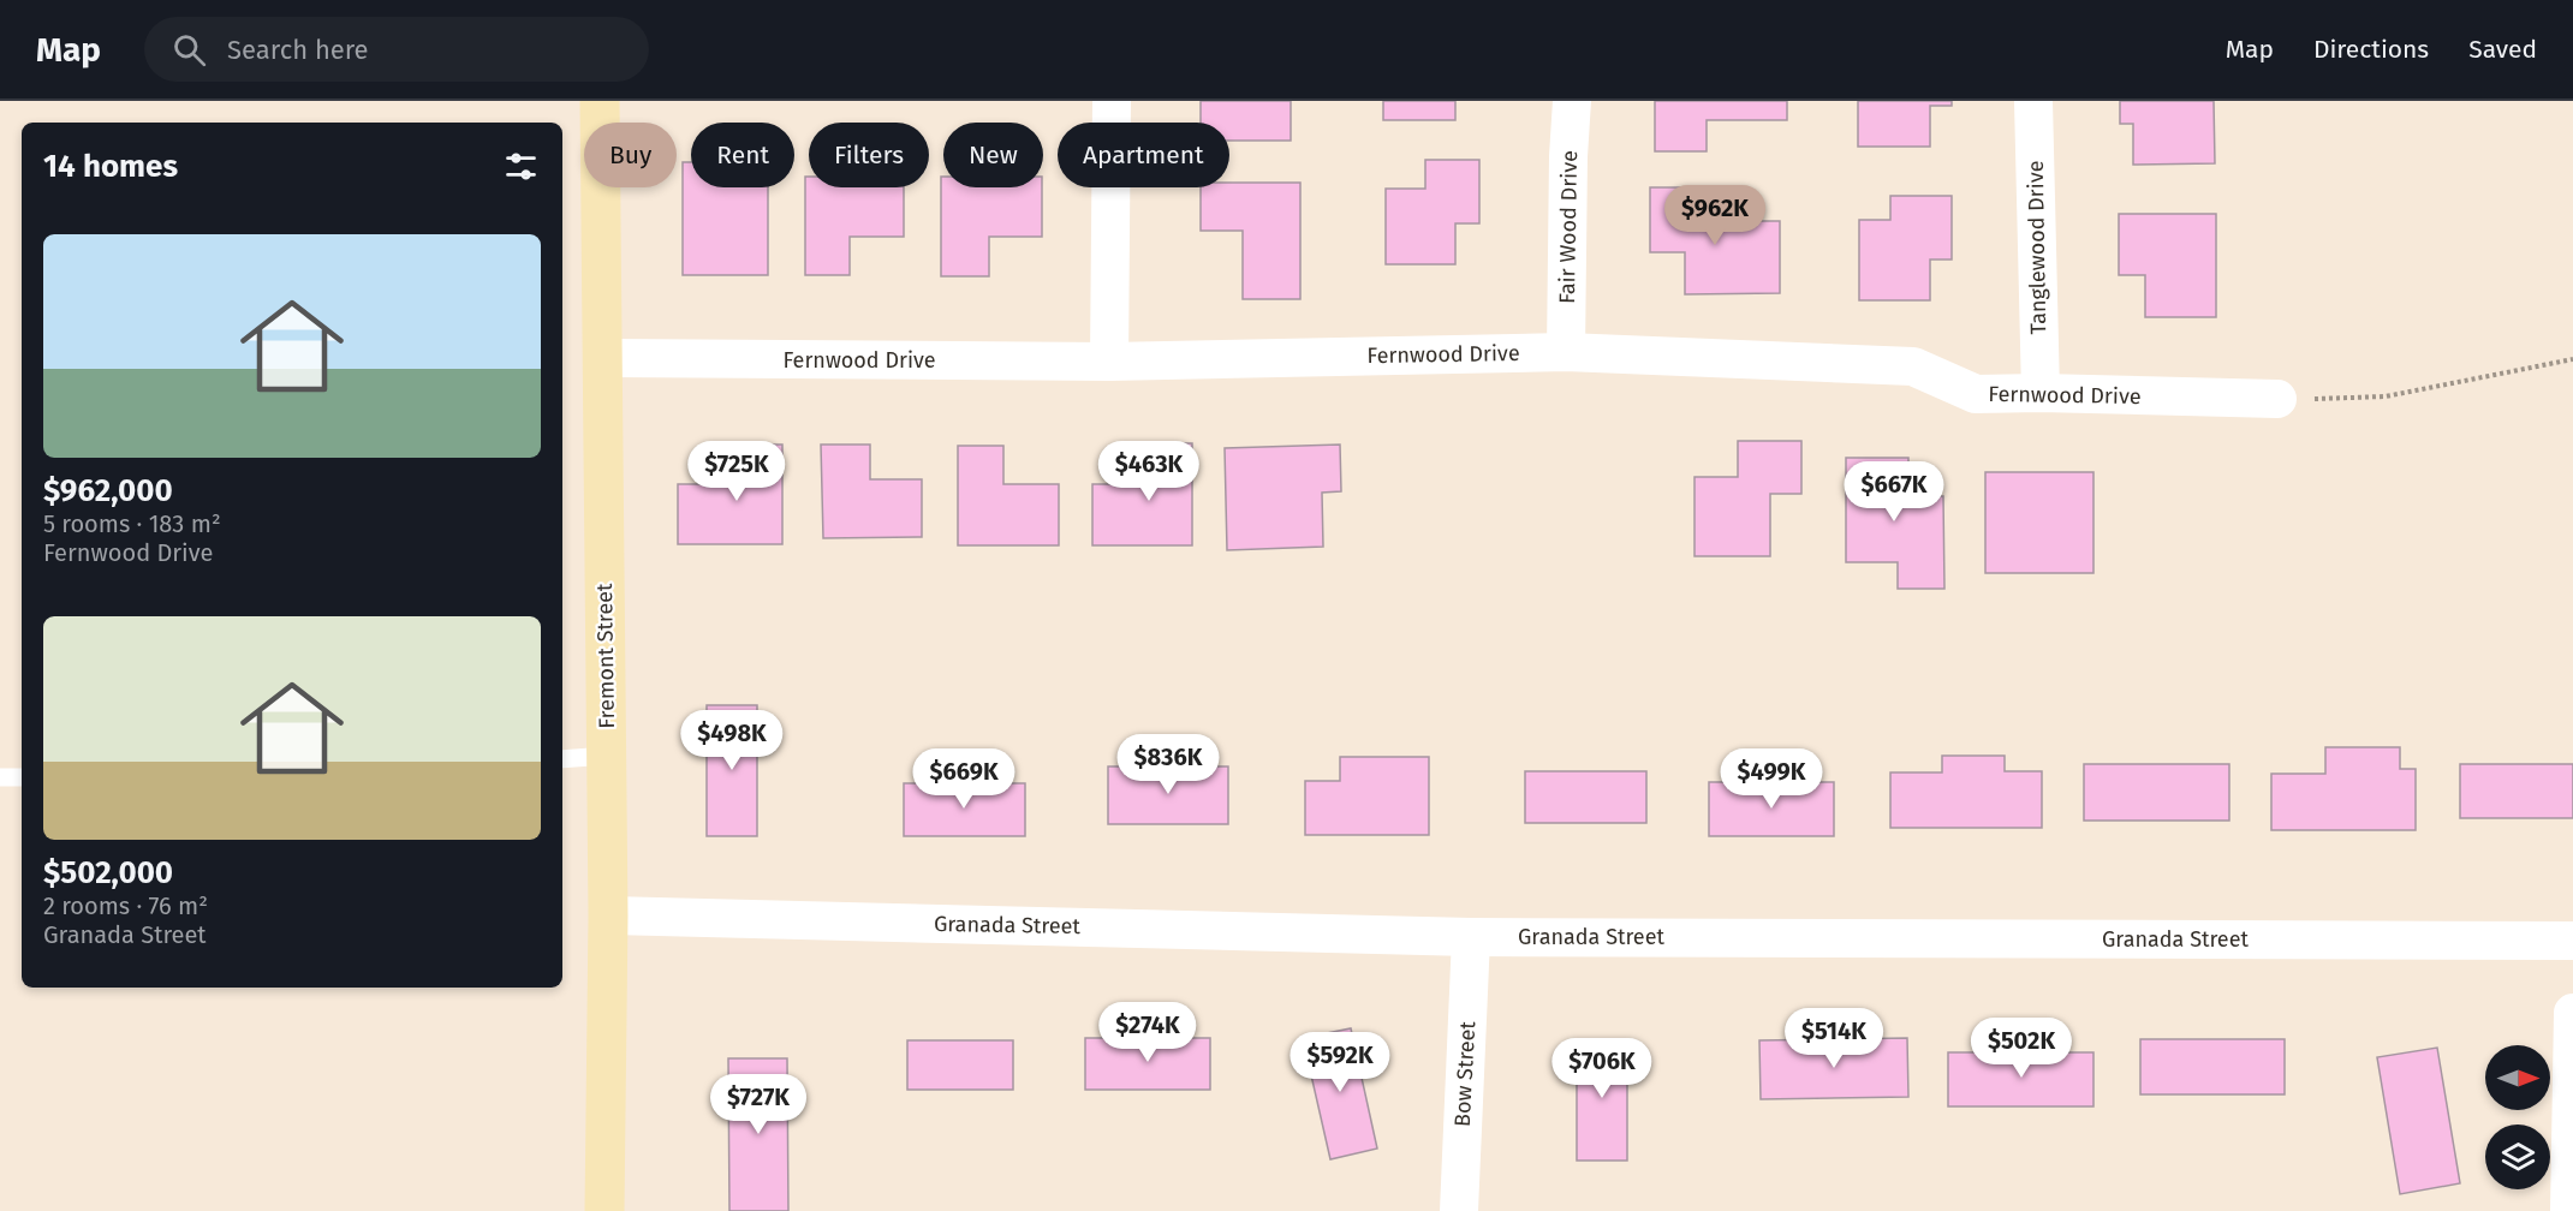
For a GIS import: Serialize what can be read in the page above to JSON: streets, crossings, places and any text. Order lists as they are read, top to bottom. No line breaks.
{"streets":{"street":["Fair Wood Drive","Tanglewood Drive","Fernwood Drive","Fremont Street","Granada Street","Bow Street"]},"crossings":[["Fair Wood Drive","Fernwood Drive"],["Tanglewood Drive","Fernwood Drive"],["Fernwood Drive","Fremont Street"],["Fremont Street","Granada Street"],["Granada Street","Bow Street"]],"north":"right","page":{"header":"Map","search":"Search here","nav":["Map","Directions","Saved"],"chip":["Buy","Rent","Filters","New","Apartment"],"heading":"14 homes","price":["$962K","$725K","$463K","$667K","$498K","$836K","$669K","$499K","$274K","$514K","$502K","$592K","$706K","$727K"],"list":[{"name":"$962,000","note":"5 rooms · 183 m² · Fernwood Drive"},{"name":"$502,000","note":"2 rooms · 76 m² · Granada Street"}]}}
